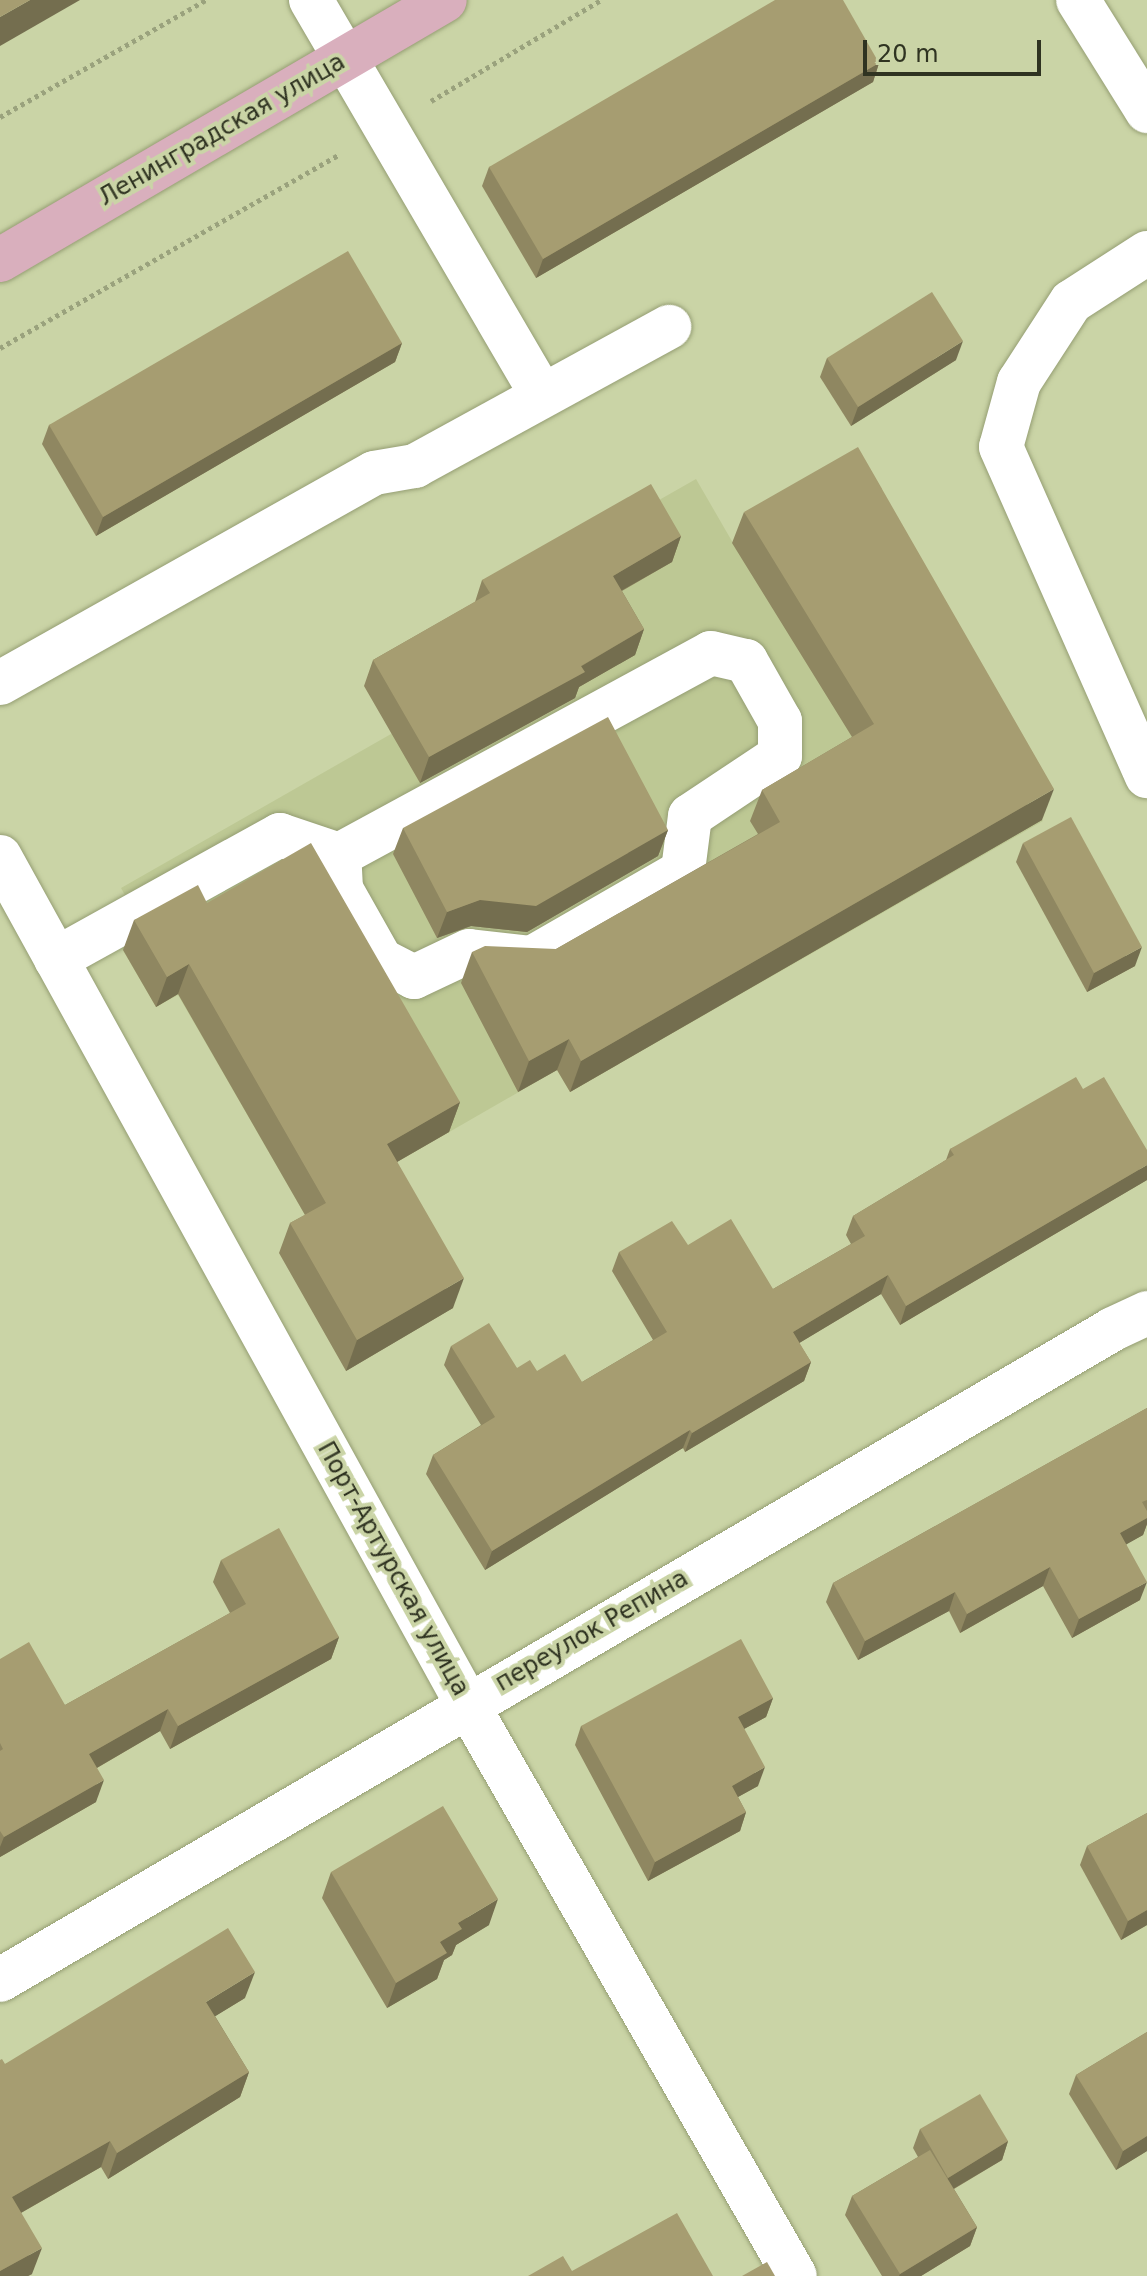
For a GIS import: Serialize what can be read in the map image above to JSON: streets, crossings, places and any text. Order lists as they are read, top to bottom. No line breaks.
{"streets":{"main road":["Ленинградская улица"],"street":["Порт-Артурская улица","переулок Репина"]},"crossings":[["Порт-Артурская улица","переулок Репина"]],"scale_bar":"20 m"}
